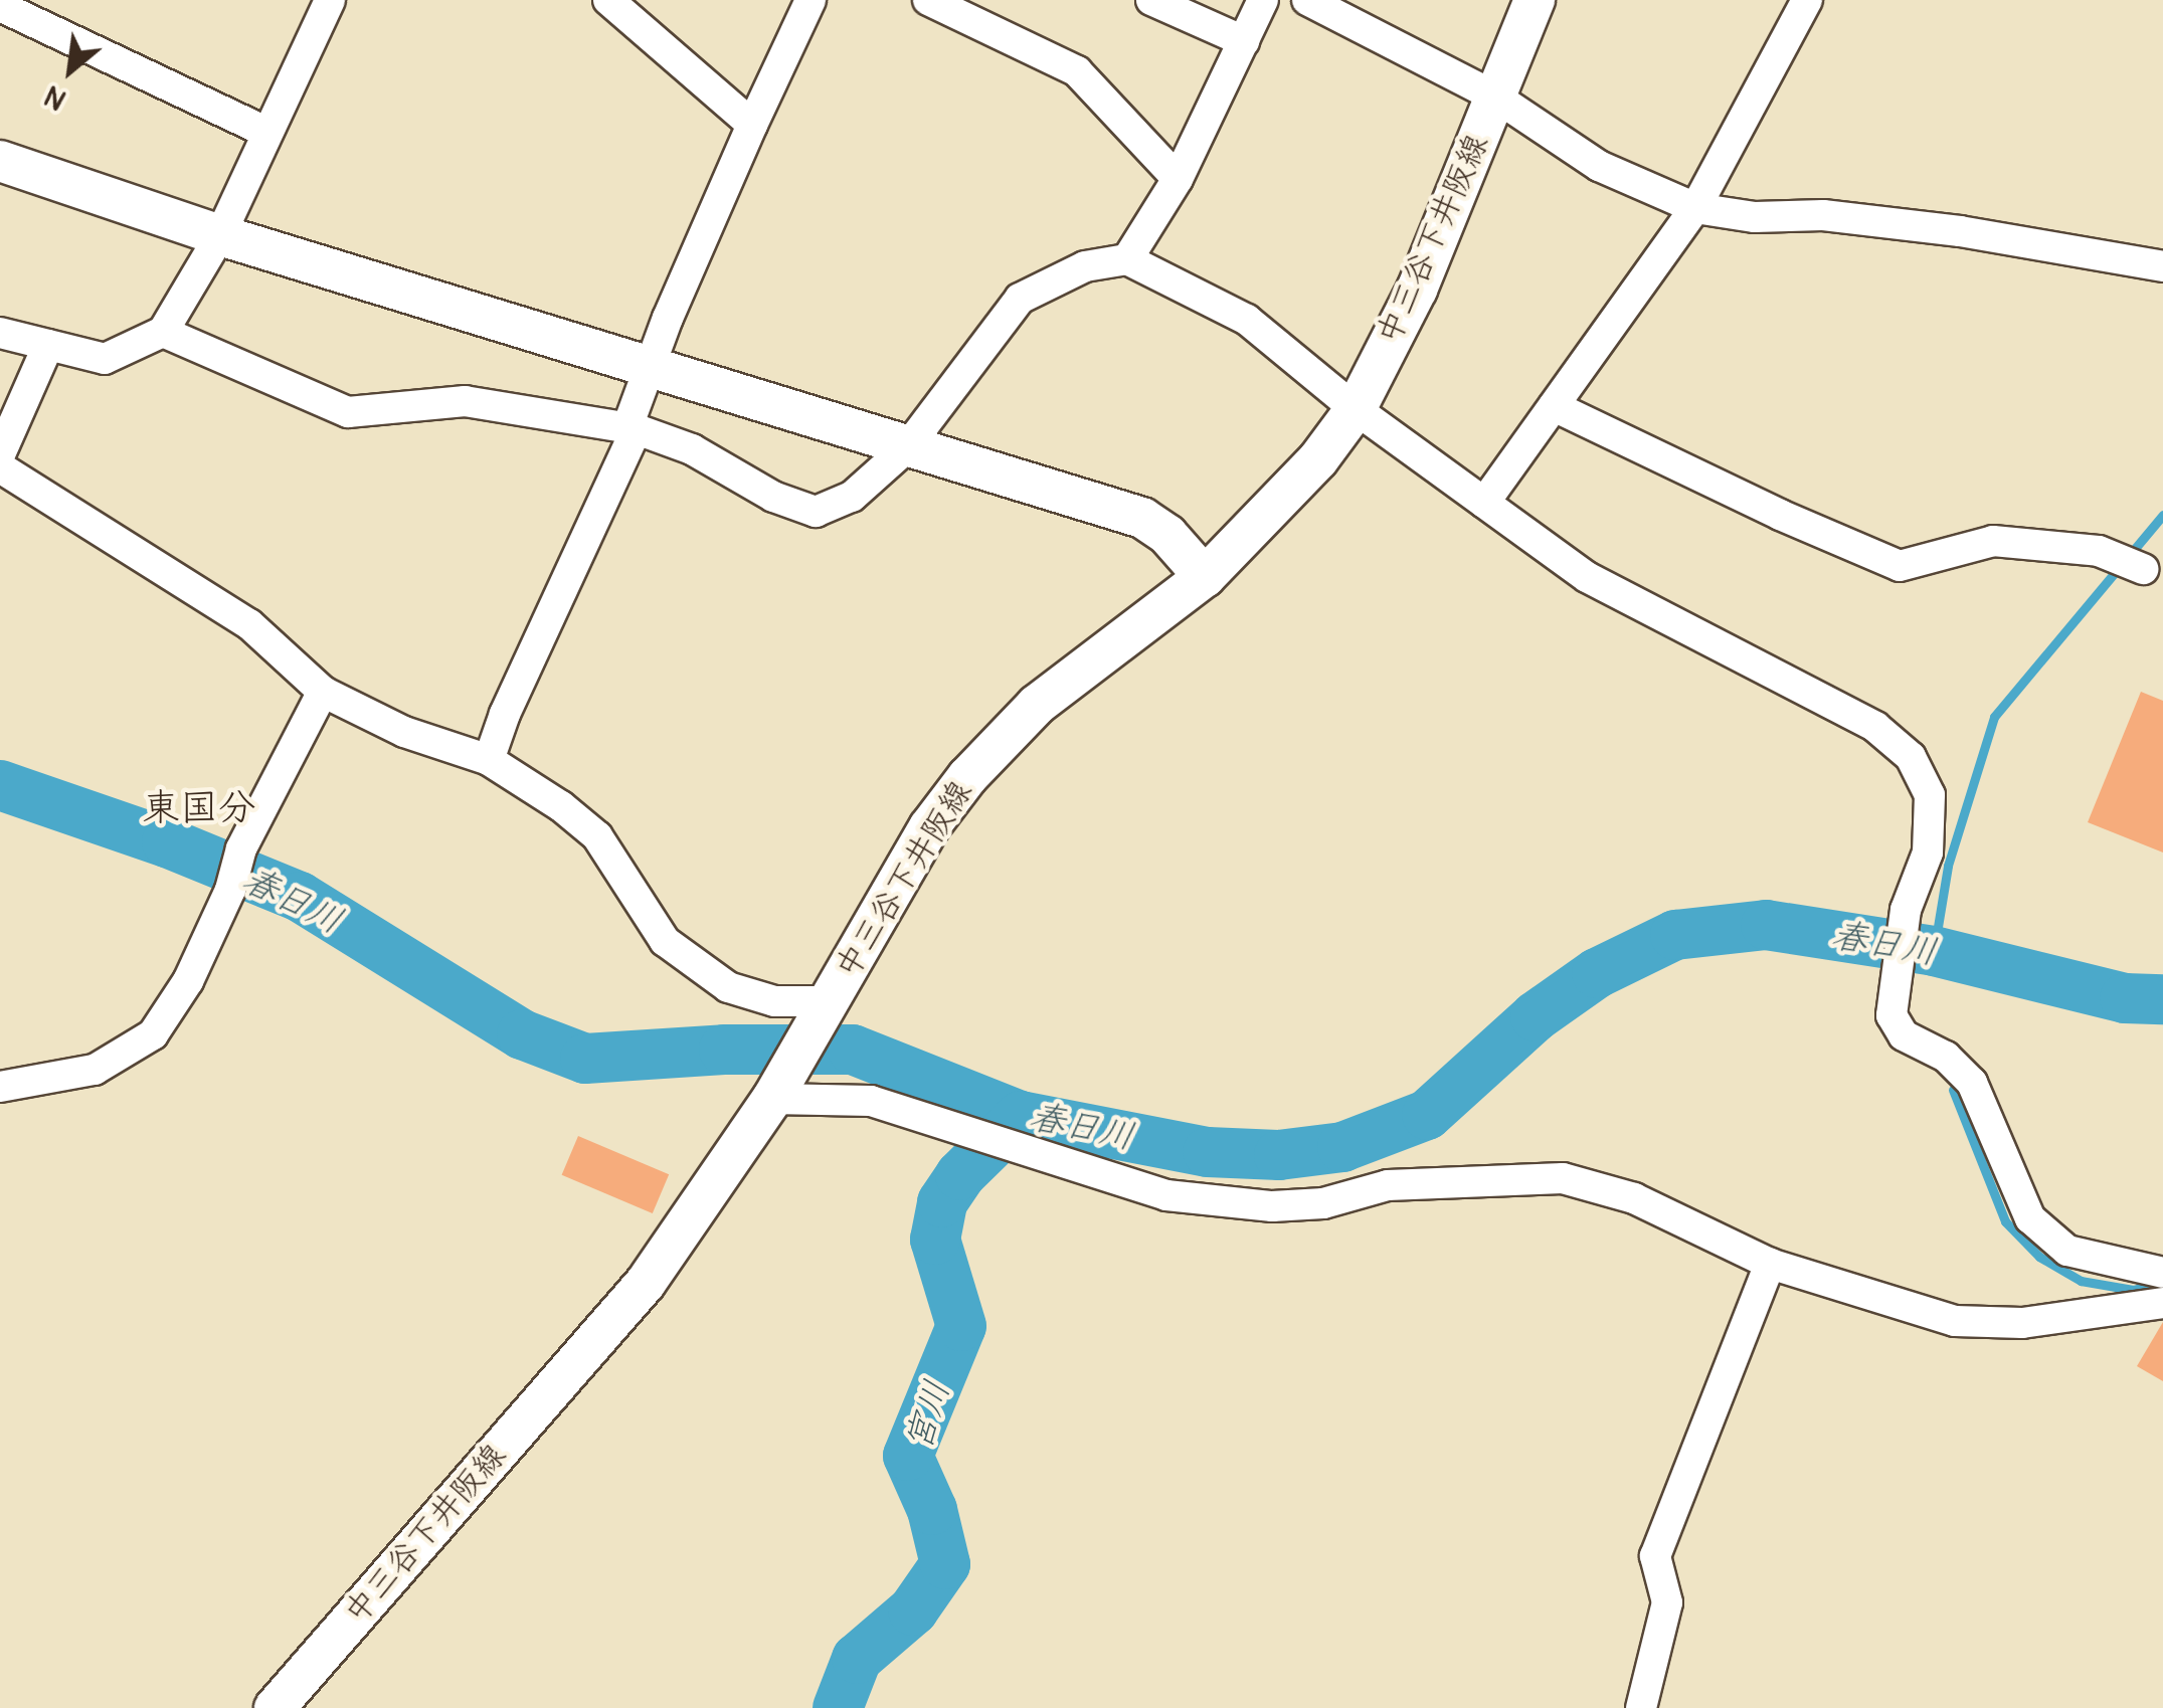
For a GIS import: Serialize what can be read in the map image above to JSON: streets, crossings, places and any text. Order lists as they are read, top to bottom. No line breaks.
{"streets":{"main road":["中三谷下井阪線"]},"districts":["東国分"],"water":["春日川","宮川"],"north":"bottom left"}
